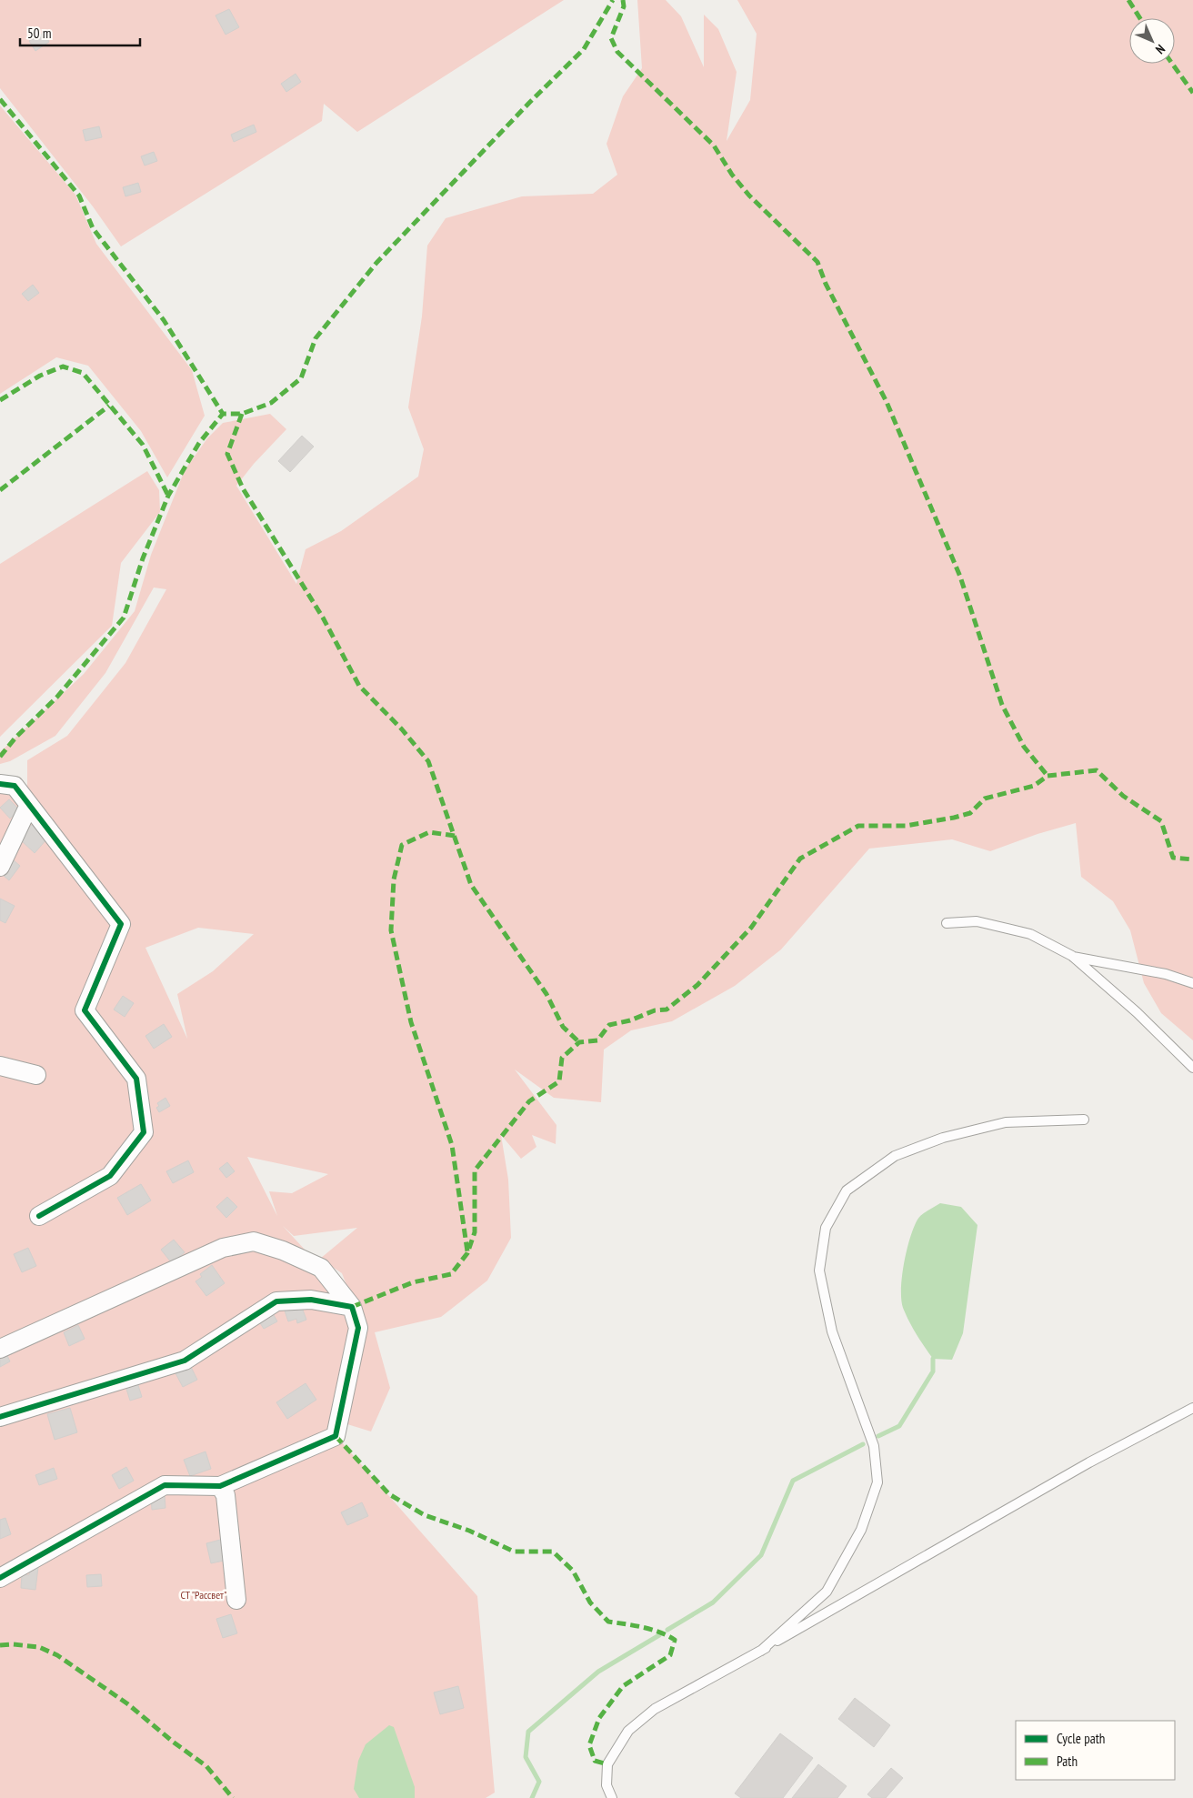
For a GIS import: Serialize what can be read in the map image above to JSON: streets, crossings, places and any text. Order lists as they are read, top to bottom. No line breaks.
{"parks":["СТ \"Рассвет\""],"legend":["Cycle path","Path"],"scale_bar":"50 m","north":"bottom right"}
